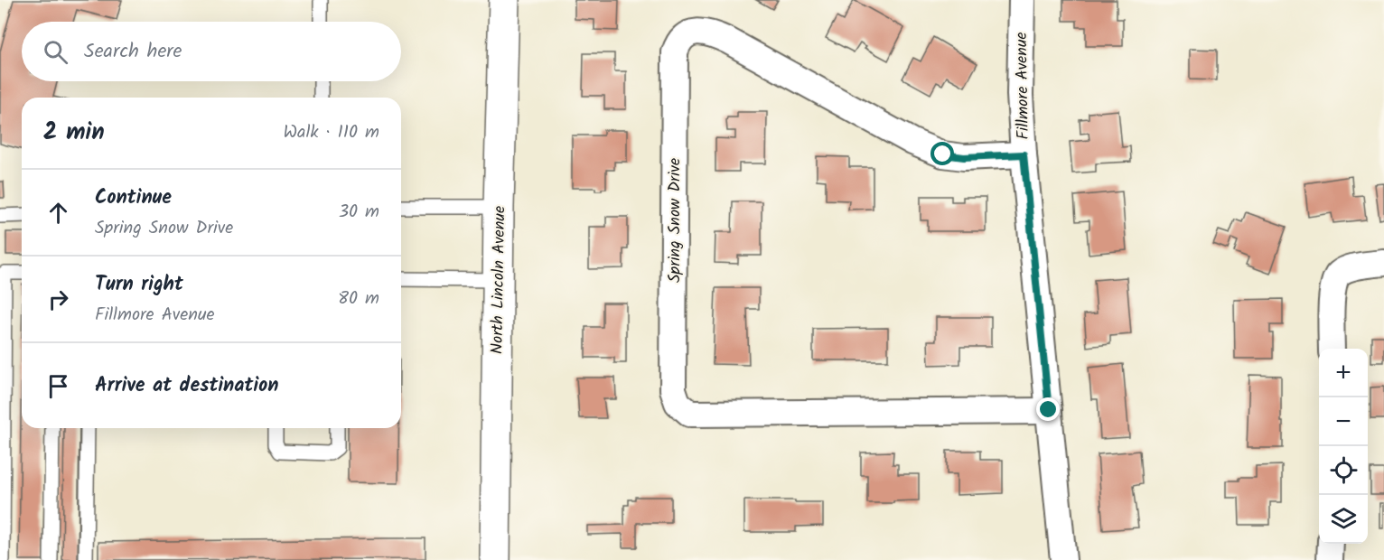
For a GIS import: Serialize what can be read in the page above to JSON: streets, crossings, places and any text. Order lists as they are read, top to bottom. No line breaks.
{"streets":{"street":["Fillmore Avenue","Spring Snow Drive","North Lincoln Avenue"]},"crossings":[["Fillmore Avenue","Spring Snow Drive"]],"page":{"search":"Search here","heading":["2 min","Walk · 110 m"],"list":[["Continue","Spring Snow Drive","30 m"],["Turn right","Fillmore Avenue","80 m"],"Arrive at destination"],"map_buttons":["+","−"]}}
